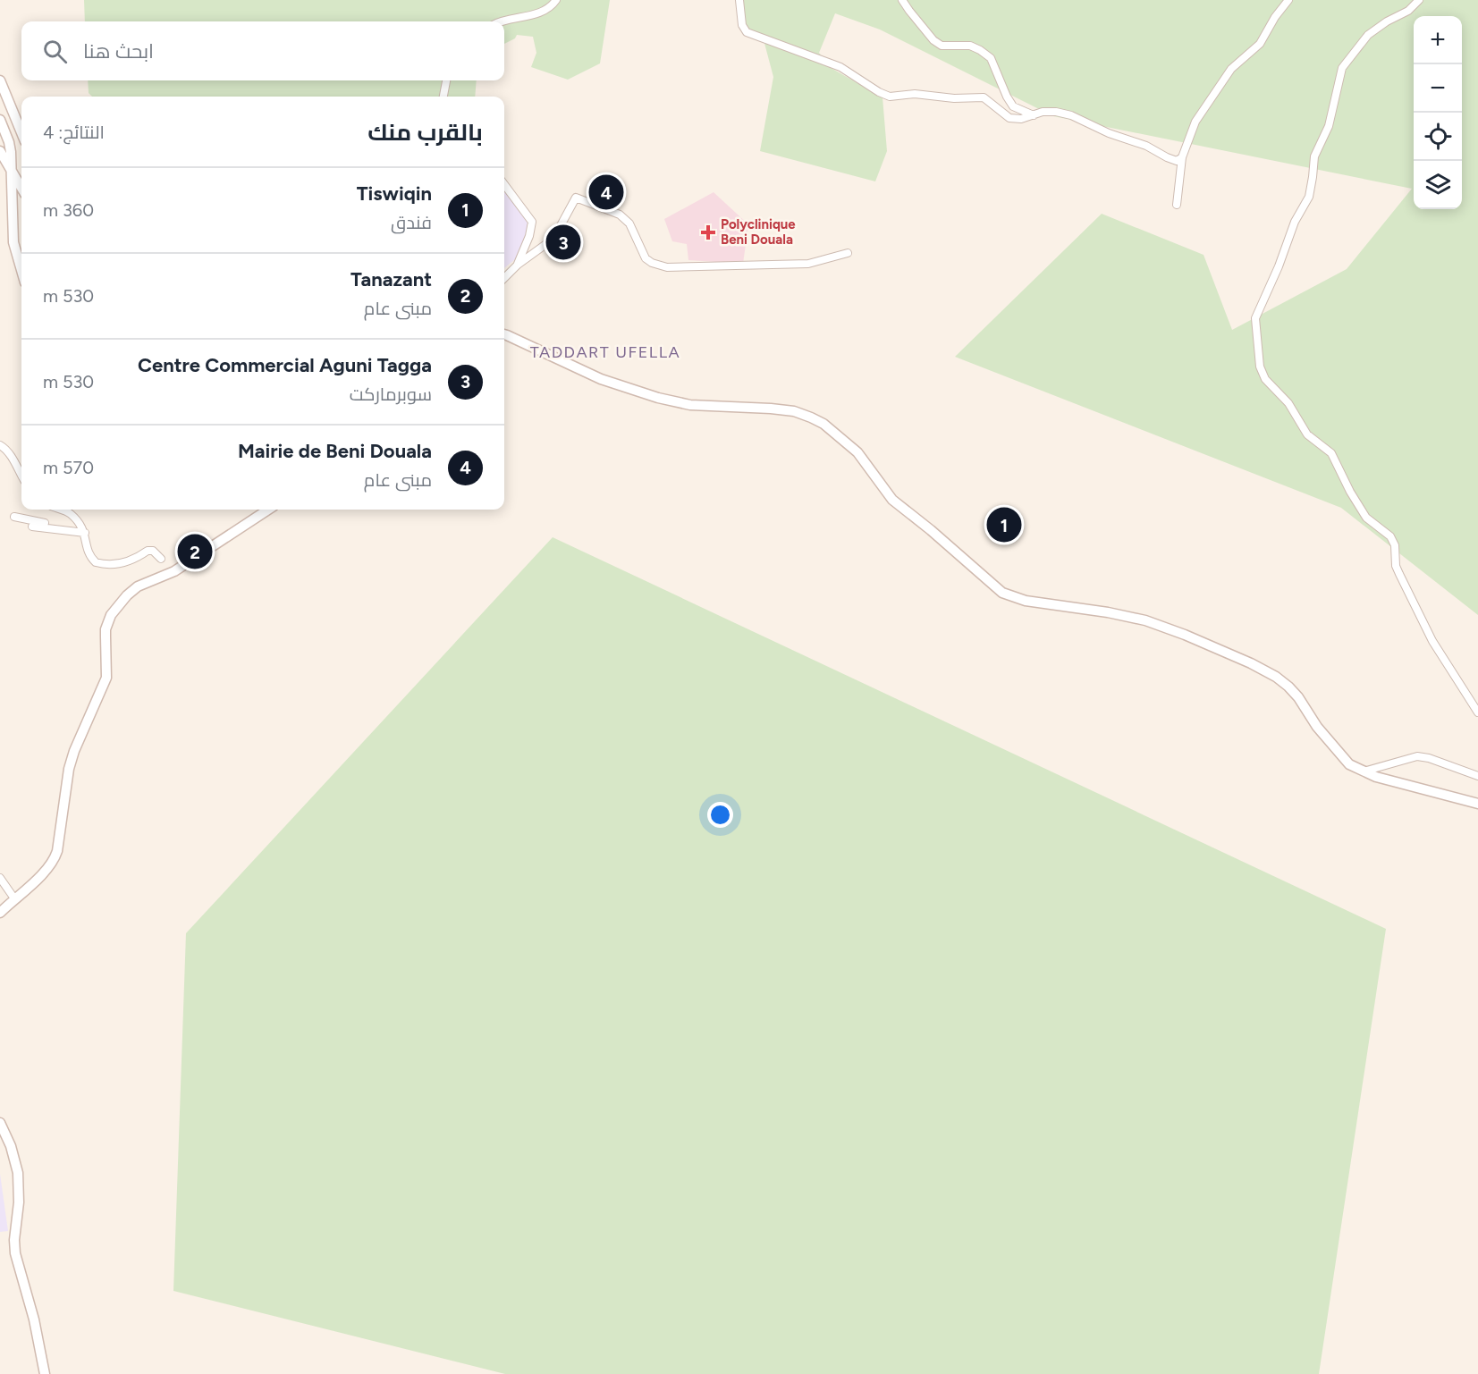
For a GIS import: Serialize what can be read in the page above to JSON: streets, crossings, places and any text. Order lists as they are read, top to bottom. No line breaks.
{"districts":["TADDART UFELLA"],"places":{"health":["Polyclinique Beni Douala"]},"page":{"map_buttons":["+","−"],"search":"ابحث هنا","heading":["بالقرب منك","النتائج: 4"],"list":[{"mark":"1","name":"Tiswiqin","note":"فندق","value":"360 m"},{"mark":"2","name":"Tanazant","note":"مبنى عام","value":"530 m"},{"mark":"3","name":"Centre Commercial Aguni Tagga","note":"سوبرماركت","value":"530 m"},{"mark":"4","name":"Mairie de Beni Douala","note":"مبنى عام","value":"570 m"}],"pins":["4","3","1","2"]}}
